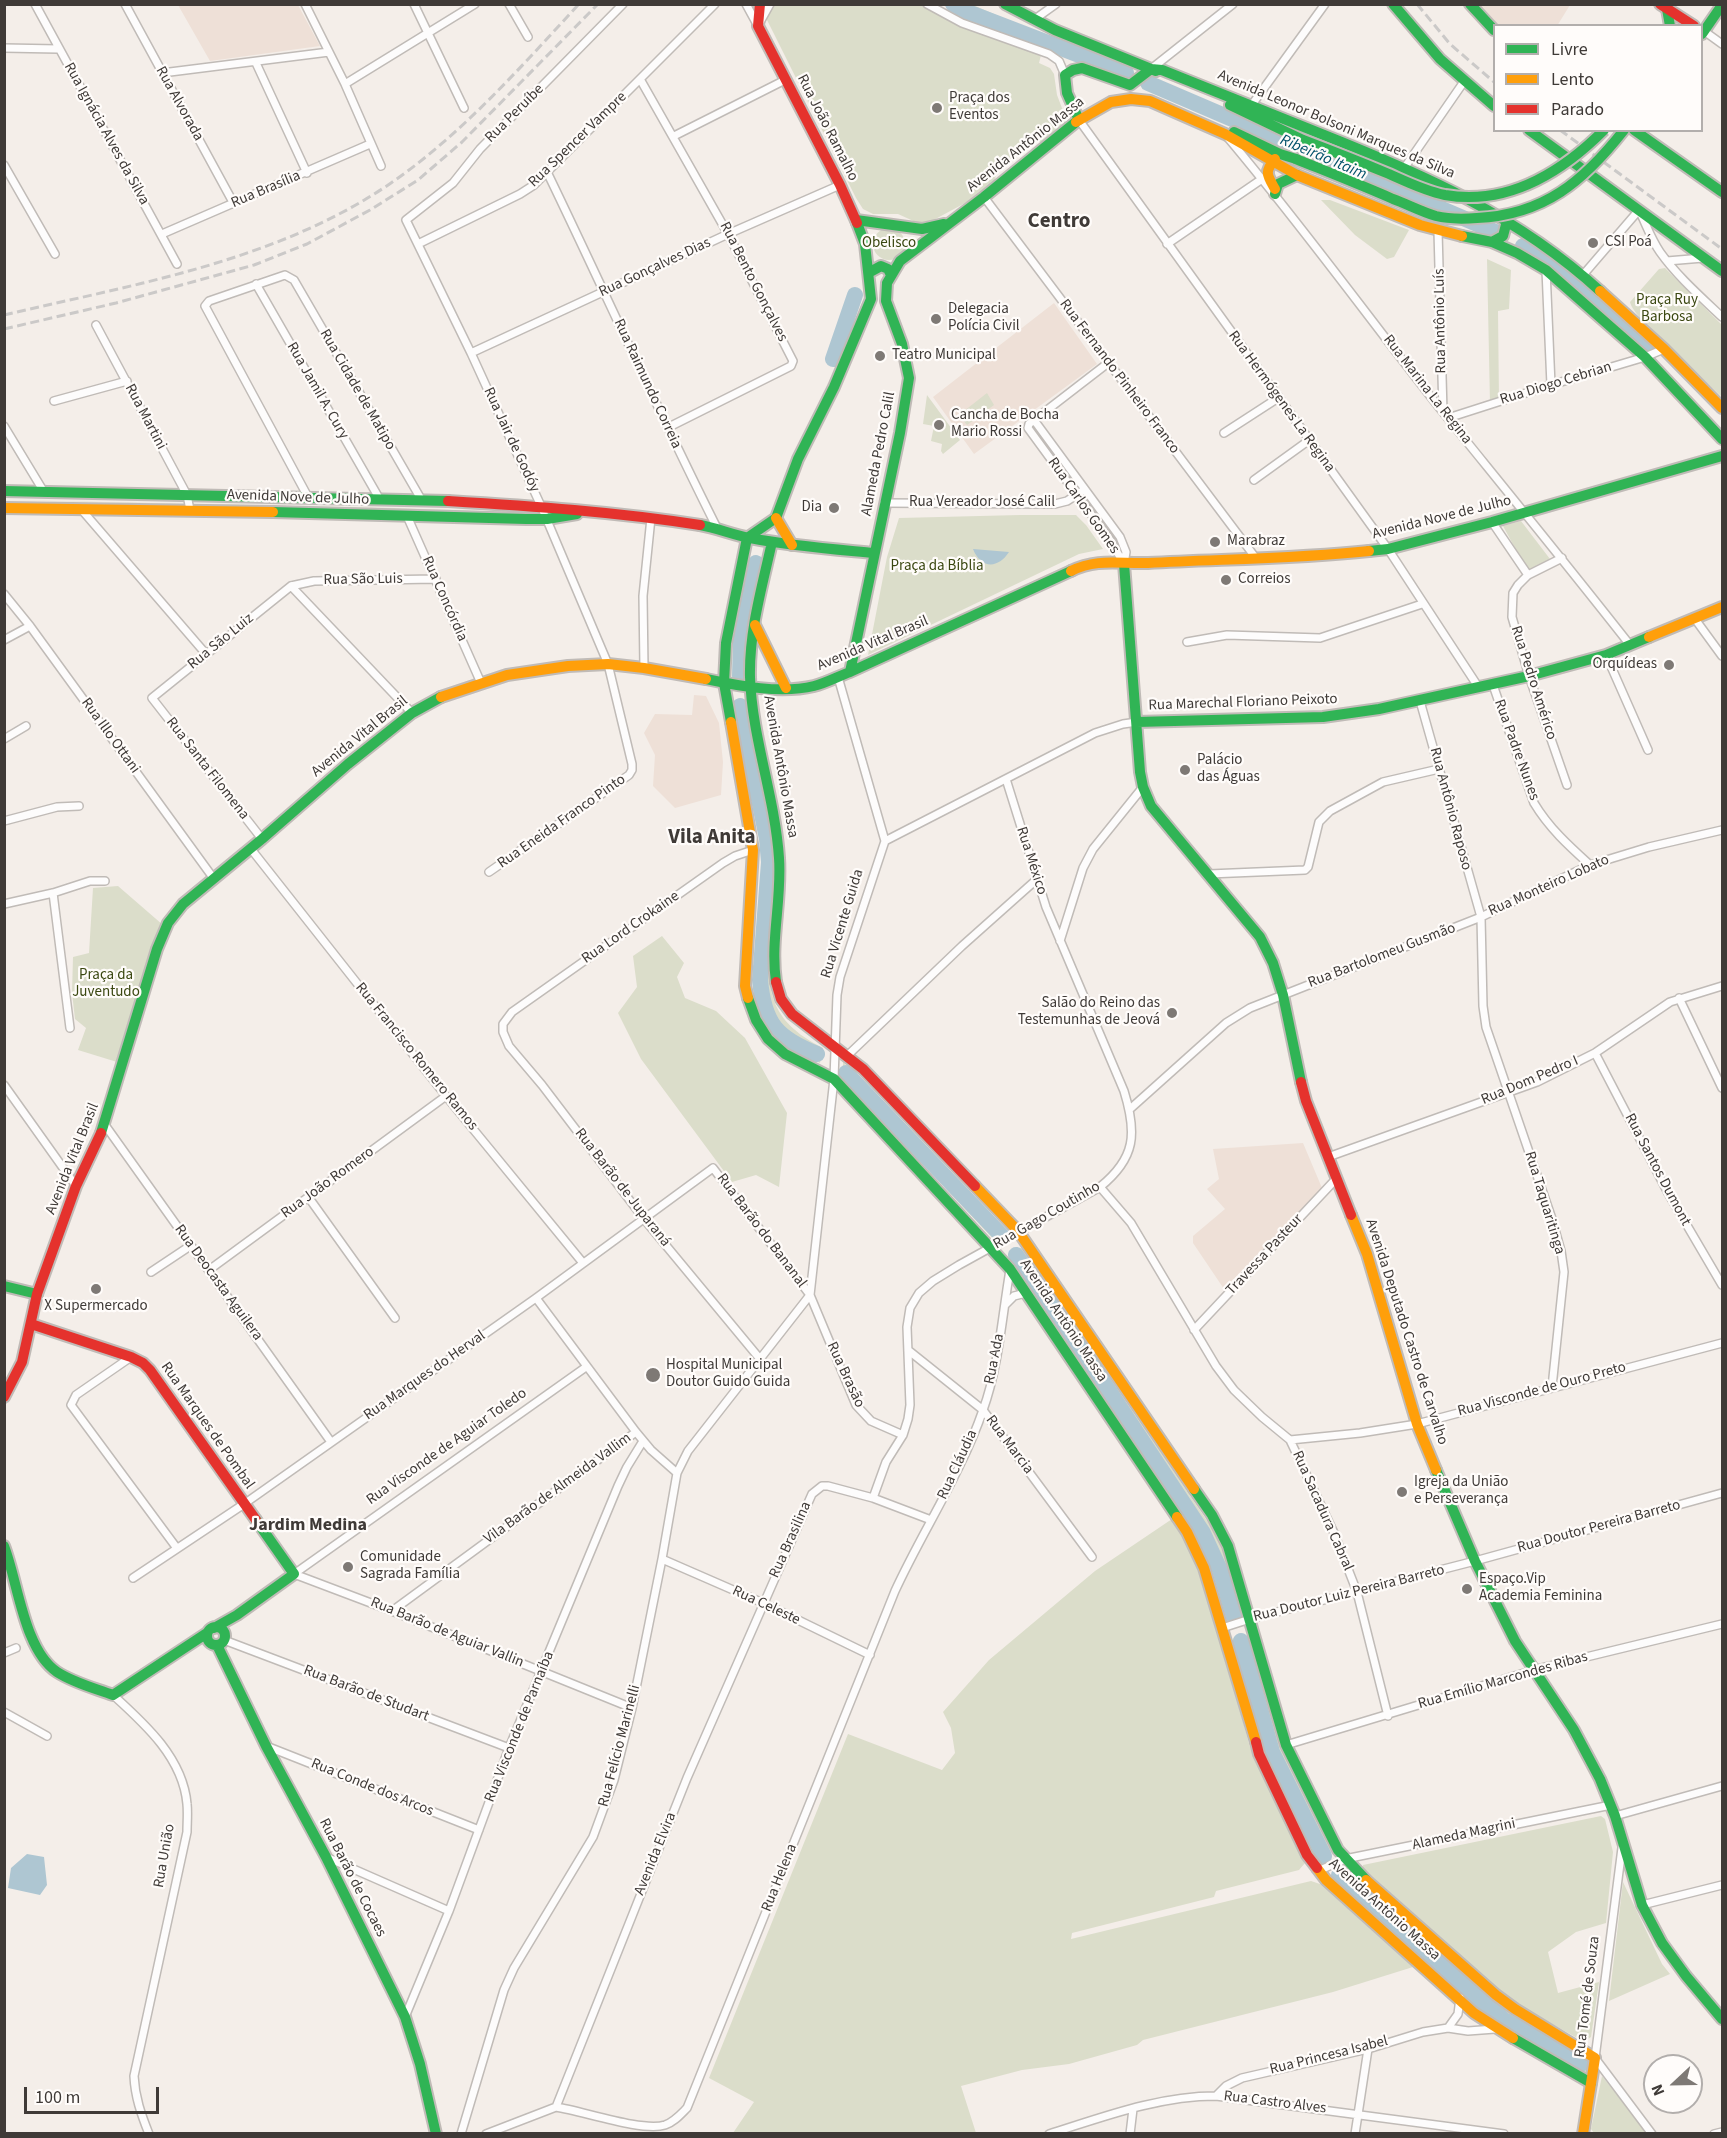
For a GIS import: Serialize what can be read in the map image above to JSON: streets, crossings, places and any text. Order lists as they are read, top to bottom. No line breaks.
{"streets":{"street":["Rua Alvorada","Rua Peruíbe","Avenida Leonor Bolsoni Marques da Silva","Rua João Ramalho","Rua Ignácia Alves da Silva","Rua Spencer Vampre","Avenida Antônio Massa","Rua Brasília","Rua Gonçalves Dias","Rua Bento Gonçalves","Rua Antônio Luís","Rua Fernando Pinheiro Franco","Rua Raimundo Correia","Rua Diogo Cebrian","Rua Cidade de Matipo","Rua Marina La Regina","Rua Jamil A. Cury","Rua Hermógenes La Regina","Rua Martini","Rua Jair de Godóy","Alameda Pedro Calil","Avenida Nove de Julho","Rua Vereador José Calil","Rua Carlos Gomes","Rua São Luis","Rua Concórdia","Rua São Luiz","Avenida Vital Brasil","Rua Pedro Américo","Rua Marechal Floriano Peixoto","Rua Illo Ottani","Rua Padre Nunes","Rua Santa Filomena","Rua Antônio Raposo","Rua Eneida Franco Pinto","Rua México","Rua Monteiro Lobato","Rua Vicente Guida","Rua Lord Crokaine","Rua Bartolomeu Gusmão","Rua Francisco Romero Ramos","Rua Dom Pedro I","Rua Santos Dumont","Rua João Romero","Rua Barão de Juparaná","Rua Taquaritinga","Rua Gago Coutinho","Rua Barão do Bananal","Travessa Pasteur","Rua Deocasta Aguilera","Avenida Deputado Castro de Carvalho","Rua Ada","Rua Brasão","Rua Marques do Herval","Rua Visconde de Ouro Preto","Rua Marques de Pombal","Rua Marcia","Rua Visconde de Aguiar Toledo","Rua Cláudia","Vila Barão de Almeida Vallim","Rua Sacadura Cabral","Rua Doutor Pereira Barreto","Rua Brasilina","Rua Doutor Luiz Pereira Barreto","Rua Celeste","Rua Barão de Aguiar Vallin","Rua Emílio Marcondes Ribas","Rua Barão de Studart","Rua Visconde de Parnaíba","Rua Felício Marinelli","Rua Conde dos Arcos","Alameda Magrini","Avenida Elvira","Rua União","Rua Barão de Cocaes","Rua Helena","Rua Tomé de Souza","Rua Princesa Isabel","Rua Castro Alves"]},"crossings":[["Rua Alvorada","Rua Brasília"],["Rua Peruíbe","Rua Jair de Godóy"],["Avenida Leonor Bolsoni Marques da Silva","Rua Diogo Cebrian"],["Rua João Ramalho","Avenida Antônio Massa"],["Rua João Ramalho","Rua Gonçalves Dias"],["Rua Ignácia Alves da Silva","Rua Brasília"],["Rua Spencer Vampre","Rua Bento Gonçalves"],["Rua Spencer Vampre","Rua Raimundo Correia"],["Rua Spencer Vampre","Rua Jair de Godóy"],["Avenida Antônio Massa","Rua Fernando Pinheiro Franco"],["Avenida Antônio Massa","Rua Marina La Regina"],["Avenida Antônio Massa","Rua Hermógenes La Regina"],["Avenida Antônio Massa","Alameda Pedro Calil"],["Avenida Antônio Massa","Avenida Nove de Julho"],["Avenida Antônio Massa","Avenida Vital Brasil"],["Avenida Antônio Massa","Rua Vicente Guida"],["Avenida Antônio Massa","Rua Lord Crokaine"],["Avenida Antônio Massa","Rua Gago Coutinho"],["Avenida Antônio Massa","Rua Ada"],["Avenida Antônio Massa","Rua Doutor Luiz Pereira Barreto"],["Avenida Antônio Massa","Rua Emílio Marcondes Ribas"],["Avenida Antônio Massa","Alameda Magrini"],["Avenida Antônio Massa","Rua Tomé de Souza"],["Avenida Antônio Massa","Rua Princesa Isabel"],["Rua Gonçalves Dias","Rua Bento Gonçalves"],["Rua Gonçalves Dias","Rua Raimundo Correia"],["Rua Gonçalves Dias","Rua Jair de Godóy"],["Rua Bento Gonçalves","Rua Raimundo Correia"],["Rua Antônio Luís","Rua Marina La Regina"],["Rua Fernando Pinheiro Franco","Avenida Nove de Julho"],["Rua Raimundo Correia","Avenida Nove de Julho"],["Rua Diogo Cebrian","Rua Marina La Regina"],["Rua Cidade de Matipo","Rua Jamil A. Cury"],["Rua Cidade de Matipo","Avenida Nove de Julho"],["Rua Marina La Regina","Avenida Nove de Julho"],["Rua Marina La Regina","Rua Marechal Floriano Peixoto"],["Rua Jamil A. Cury","Avenida Nove de Julho"],["Rua Hermógenes La Regina","Avenida Nove de Julho"],["Rua Hermógenes La Regina","Rua Marechal Floriano Peixoto"],["Rua Martini","Avenida Nove de Julho"],["Rua Jair de Godóy","Avenida Nove de Julho"],["Rua Jair de Godóy","Avenida Vital Brasil"],["Rua Jair de Godóy","Rua Eneida Franco Pinto"],["Alameda Pedro Calil","Avenida Nove de Julho"],["Alameda Pedro Calil","Rua Vereador José Calil"],["Avenida Nove de Julho","Rua Carlos Gomes"],["Avenida Nove de Julho","Rua Concórdia"],["Avenida Nove de Julho","Avenida Vital Brasil"],["Avenida Nove de Julho","Avenida Deputado Castro de Carvalho"],["Rua Vereador José Calil","Rua Carlos Gomes"],["Rua Carlos Gomes","Avenida Vital Brasil"],["Rua Carlos Gomes","Avenida Deputado Castro de Carvalho"],["Rua São Luis","Rua Concórdia"],["Rua São Luis","Rua São Luiz"],["Rua Concórdia","Avenida Vital Brasil"],["Rua São Luiz","Rua Santa Filomena"],["Avenida Vital Brasil","Rua Illo Ottani"],["Avenida Vital Brasil","Rua Santa Filomena"],["Avenida Vital Brasil","Rua Eneida Franco Pinto"],["Avenida Vital Brasil","Rua Francisco Romero Ramos"],["Avenida Vital Brasil","Rua Deocasta Aguilera"],["Avenida Vital Brasil","Avenida Deputado Castro de Carvalho"],["Avenida Vital Brasil","Rua Marques de Pombal"],["Rua Pedro Américo","Rua Marechal Floriano Peixoto"],["Rua Marechal Floriano Peixoto","Rua Padre Nunes"],["Rua Marechal Floriano Peixoto","Rua Antônio Raposo"],["Rua Marechal Floriano Peixoto","Rua México"],["Rua Marechal Floriano Peixoto","Rua Vicente Guida"],["Rua Marechal Floriano Peixoto","Avenida Deputado Castro de Carvalho"],["Rua Padre Nunes","Rua Monteiro Lobato"],["Rua Antônio Raposo","Rua Monteiro Lobato"],["Rua Antônio Raposo","Rua Bartolomeu Gusmão"],["Rua Antônio Raposo","Rua Dom Pedro I"],["Rua Antônio Raposo","Rua Taquaritinga"],["Rua México","Rua Gago Coutinho"],["Rua Monteiro Lobato","Rua Bartolomeu Gusmão"],["Rua Vicente Guida","Rua Barão do Bananal"],["Rua Vicente Guida","Rua Brasão"],["Rua Vicente Guida","Rua Felício Marinelli"],["Rua Lord Crokaine","Rua Barão de Juparaná"],["Rua Bartolomeu Gusmão","Rua Gago Coutinho"],["Rua Bartolomeu Gusmão","Avenida Deputado Castro de Carvalho"],["Rua Francisco Romero Ramos","Rua João Romero"],["Rua Francisco Romero Ramos","Rua Marques do Herval"],["Rua Dom Pedro I","Rua Santos Dumont"],["Rua Dom Pedro I","Rua Taquaritinga"],["Rua Dom Pedro I","Avenida Deputado Castro de Carvalho"],["Rua João Romero","Rua Deocasta Aguilera"],["Rua Barão de Juparaná","Rua Marques do Herval"],["Rua Barão de Juparaná","Rua Felício Marinelli"],["Rua Taquaritinga","Rua Visconde de Ouro Preto"],["Rua Gago Coutinho","Rua Brasão"],["Rua Gago Coutinho","Rua Marcia"],["Rua Gago Coutinho","Rua Sacadura Cabral"],["Rua Gago Coutinho","Rua Brasilina"],["Rua Barão do Bananal","Rua Brasão"],["Rua Barão do Bananal","Rua Marques do Herval"],["Rua Barão do Bananal","Rua Felício Marinelli"],["Travessa Pasteur","Avenida Deputado Castro de Carvalho"],["Travessa Pasteur","Rua Sacadura Cabral"],["Rua Deocasta Aguilera","Rua Marques do Herval"],["Avenida Deputado Castro de Carvalho","Rua Visconde de Ouro Preto"],["Avenida Deputado Castro de Carvalho","Rua Doutor Pereira Barreto"],["Avenida Deputado Castro de Carvalho","Rua Doutor Luiz Pereira Barreto"],["Avenida Deputado Castro de Carvalho","Rua Emílio Marcondes Ribas"],["Avenida Deputado Castro de Carvalho","Alameda Magrini"],["Avenida Deputado Castro de Carvalho","Rua Tomé de Souza"],["Rua Ada","Rua Marcia"],["Rua Ada","Rua Cláudia"],["Rua Brasão","Rua Felício Marinelli"],["Rua Marques do Herval","Rua Marques de Pombal"],["Rua Visconde de Ouro Preto","Rua Sacadura Cabral"],["Rua Marques de Pombal","Rua Visconde de Aguiar Toledo"],["Rua Marques de Pombal","Rua Barão de Aguiar Vallin"],["Rua Marcia","Rua Cláudia"],["Rua Visconde de Aguiar Toledo","Rua Barão de Aguiar Vallin"],["Rua Visconde de Aguiar Toledo","Rua Barão de Studart"],["Rua Visconde de Aguiar Toledo","Rua União"],["Rua Visconde de Aguiar Toledo","Rua Barão de Cocaes"],["Rua Cláudia","Rua Brasilina"],["Rua Cláudia","Rua Helena"],["Vila Barão de Almeida Vallim","Rua Barão de Aguiar Vallin"],["Rua Sacadura Cabral","Rua Doutor Luiz Pereira Barreto"],["Rua Sacadura Cabral","Rua Emílio Marcondes Ribas"],["Rua Doutor Pereira Barreto","Rua Doutor Luiz Pereira Barreto"],["Rua Brasilina","Rua Celeste"],["Rua Brasilina","Avenida Elvira"],["Rua Brasilina","Rua Helena"],["Rua Celeste","Rua Felício Marinelli"],["Rua Celeste","Avenida Elvira"],["Rua Celeste","Rua Helena"],["Rua Barão de Aguiar Vallin","Rua Visconde de Parnaíba"],["Rua Barão de Aguiar Vallin","Rua Felício Marinelli"],["Rua Barão de Studart","Rua Visconde de Parnaíba"],["Rua Barão de Studart","Rua Barão de Cocaes"],["Rua Visconde de Parnaíba","Rua Conde dos Arcos"],["Rua Visconde de Parnaíba","Rua Barão de Cocaes"],["Rua Conde dos Arcos","Rua Barão de Cocaes"],["Avenida Elvira","Rua Helena"],["Rua Princesa Isabel","Rua Castro Alves"]],"districts":["Centro","Vila Anita","Jardim Medina"],"water":["Ribeirão Itaim"],"parks":["Obelisco","Praça Ruy Barbosa","Praça da Bíblia","Praça da Juventudo"],"places":["Praça dos Eventos","CSI Poá","Delegacia Polícia Civil","Teatro Municipal","Cancha de Bocha Mario Rossi","Dia","Marabraz","Correios","Orquídeas","Palácio das Águas","Salão do Reino das Testemunhas de Jeová","X Supermercado","Hospital Municipal Doutor Guido Guida","Igreja da União e Perseverança","Comunidade Sagrada Família","Espaço.Vip Academia Feminina"],"legend":["Livre","Lento","Parado"],"scale_bar":"100 m","north":"left"}
